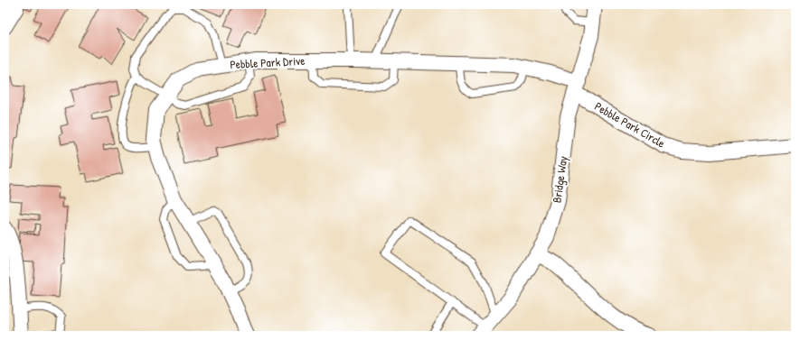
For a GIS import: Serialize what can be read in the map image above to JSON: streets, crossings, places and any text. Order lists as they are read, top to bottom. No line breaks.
{"streets":{"street":["Pebble Park Drive","Pebble Park Circle","Bridge Way"]},"crossings":[["Pebble Park Drive","Pebble Park Circle"],["Pebble Park Drive","Bridge Way"],["Pebble Park Circle","Bridge Way"]]}
